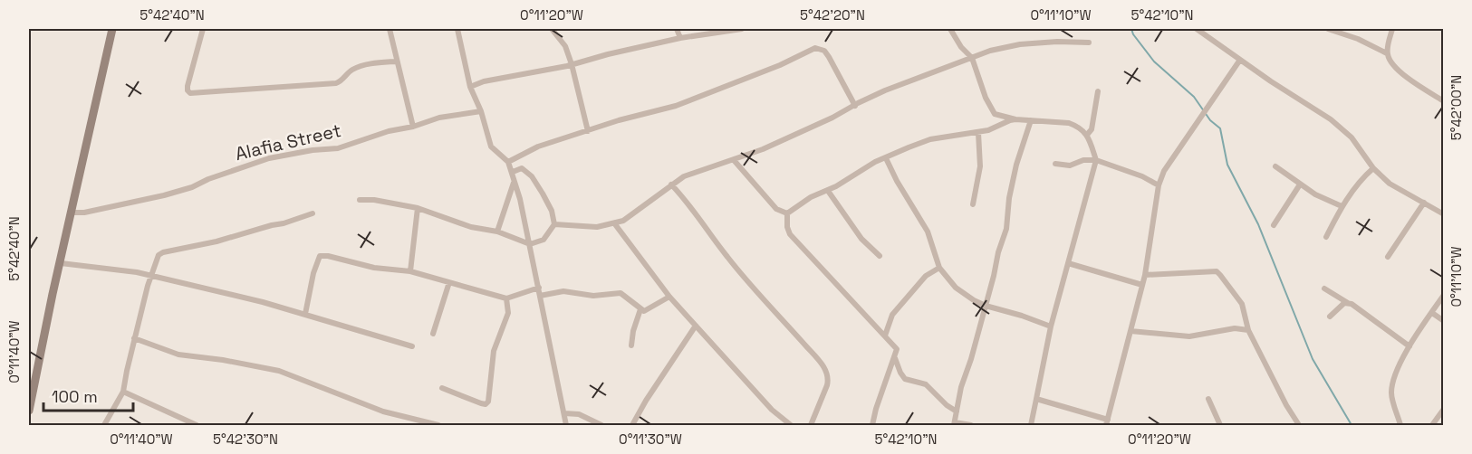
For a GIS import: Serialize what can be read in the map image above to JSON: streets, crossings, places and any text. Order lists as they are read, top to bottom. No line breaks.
{"streets":{"street":["Alafia Street"]},"scale_bar":"100 m","coordinates":["5°42'40\"N","0°11'20\"W","5°42'20\"N","0°11'10\"W","5°42'10\"N","5°42'00\"N","0°11'40\"W","5°42'30\"N","0°11'30\"W"]}
